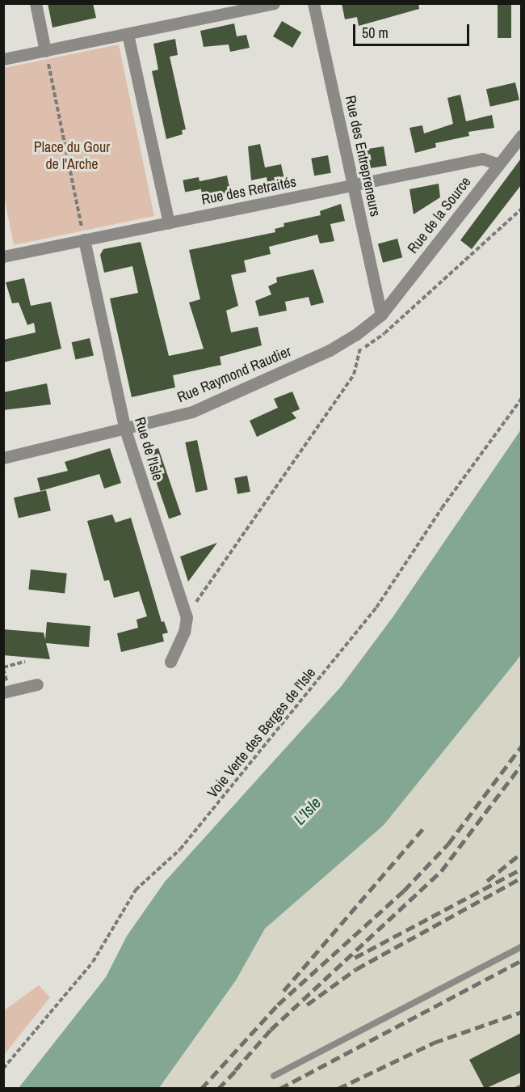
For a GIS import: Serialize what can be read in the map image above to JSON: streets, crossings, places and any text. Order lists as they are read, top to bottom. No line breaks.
{"streets":{"street":["Rue des Entrepreneurs","Rue des Retraités","Rue de la Source","Rue Raymond Raudier","Rue de l'Isle"],"path":["Voie Verte des Berges de l'Isle"]},"crossings":[["Rue des Entrepreneurs","Rue des Retraités"],["Rue des Entrepreneurs","Rue de la Source"],["Rue des Entrepreneurs","Rue Raymond Raudier"],["Rue des Retraités","Rue de la Source"],["Rue des Retraités","Rue de l'Isle"],["Rue de la Source","Rue Raymond Raudier"],["Rue Raymond Raudier","Rue de l'Isle"]],"water":["L'Isle"],"parks":["Place du Gour de l'Arche"],"scale_bar":"50 m"}
